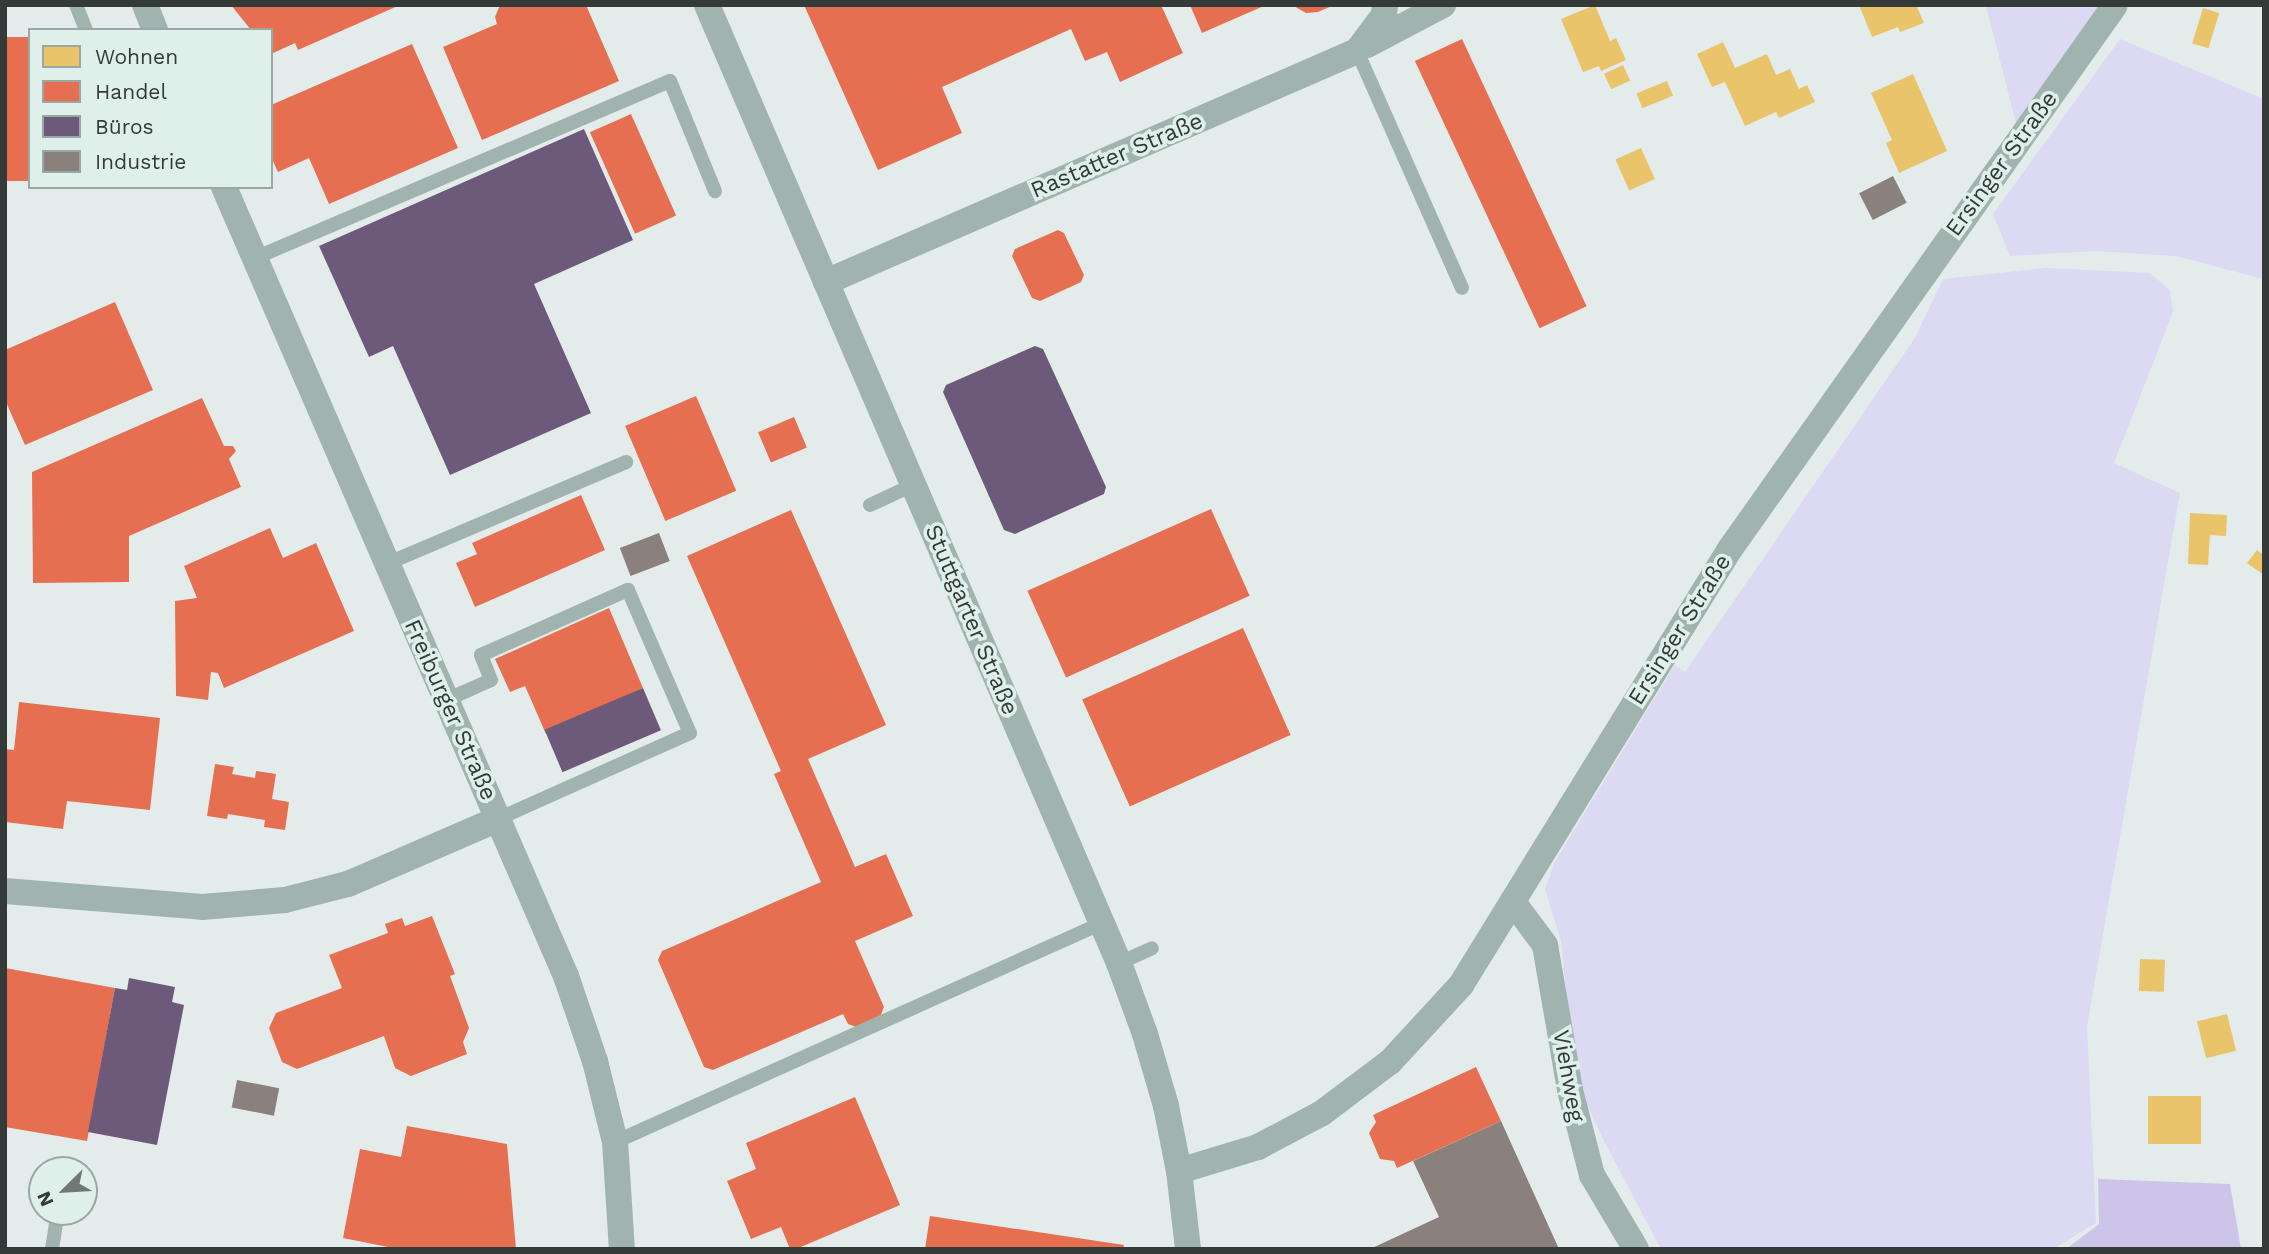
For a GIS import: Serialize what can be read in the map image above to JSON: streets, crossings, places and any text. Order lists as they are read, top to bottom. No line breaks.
{"streets":{"street":["Rastatter Straße","Ersinger Straße","Stuttgarter Straße","Freiburger Straße","Viehweg"]},"crossings":[["Rastatter Straße","Stuttgarter Straße"],["Ersinger Straße","Stuttgarter Straße"],["Ersinger Straße","Viehweg"]],"legend":["Wohnen","Handel","Büros","Industrie"],"north":"bottom left"}
